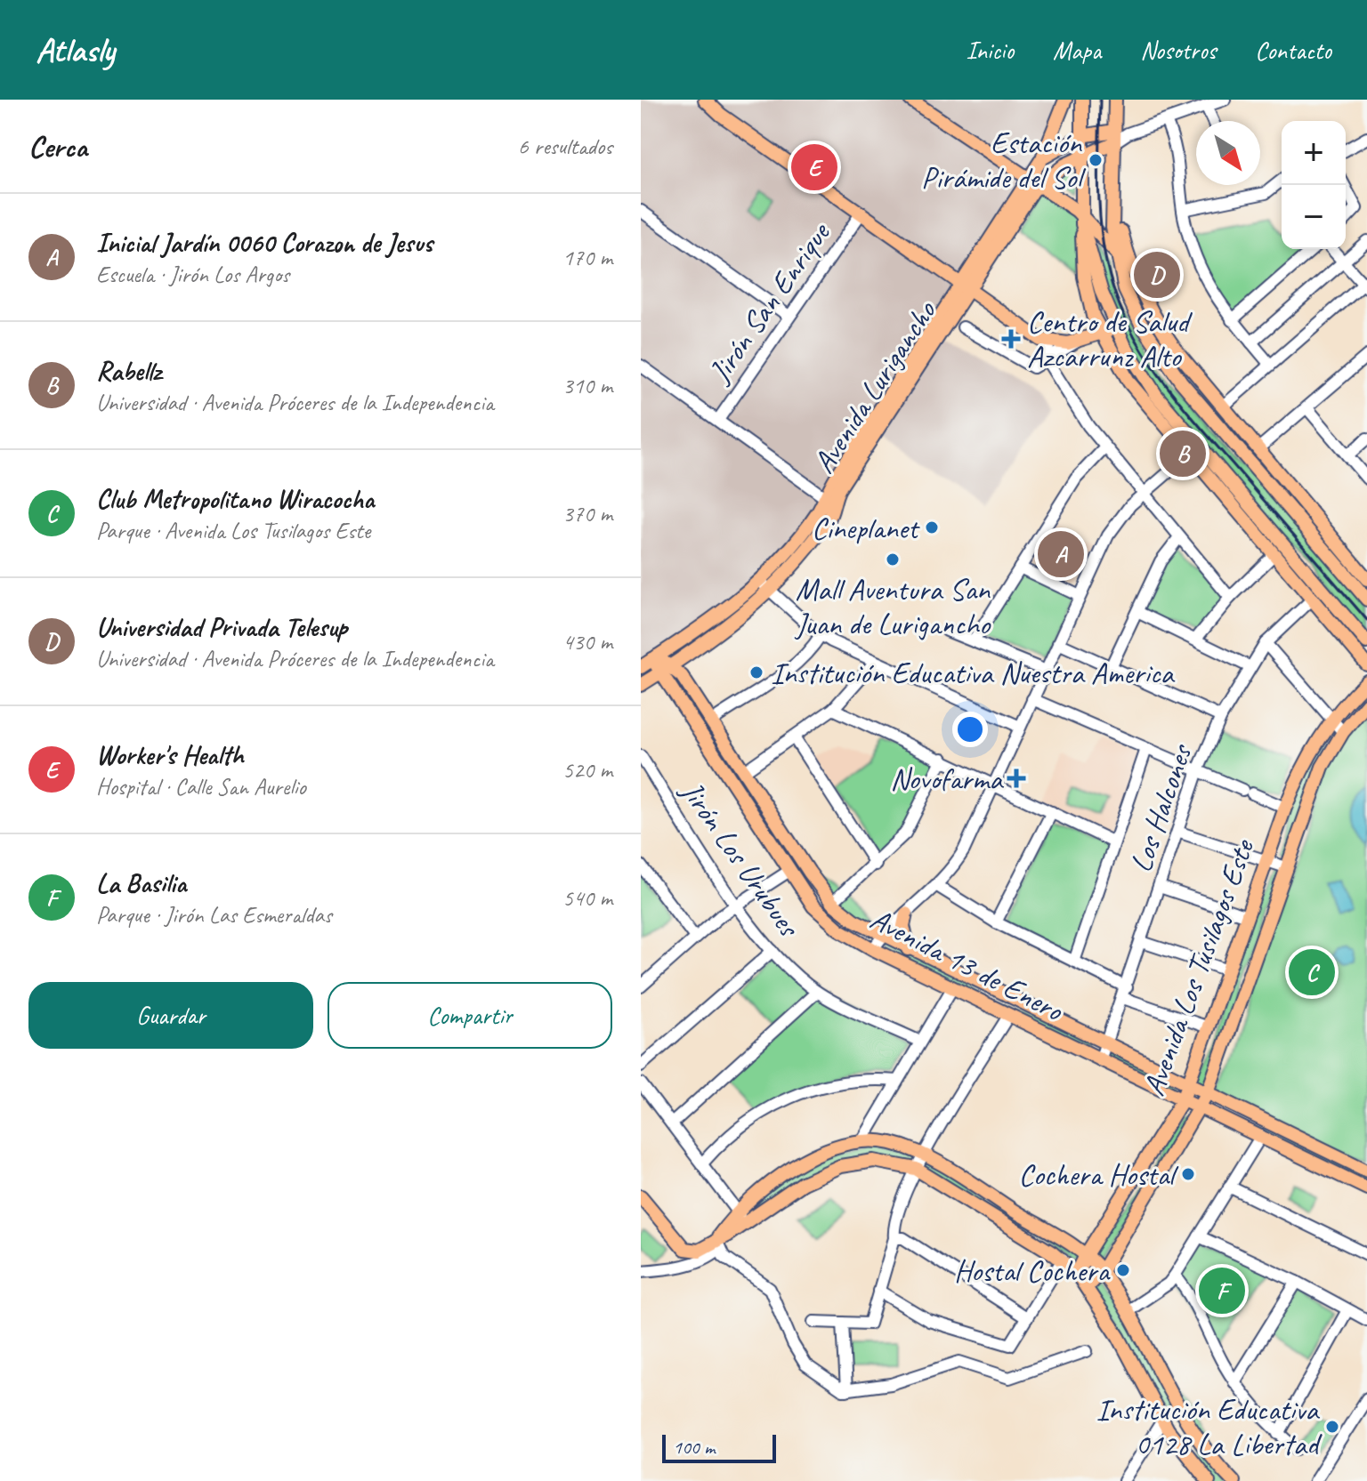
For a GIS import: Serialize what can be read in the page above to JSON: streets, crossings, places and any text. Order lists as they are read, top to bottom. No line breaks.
{"streets":{"main road":["Avenida Lurigancho","Avenida 13 de Enero","Avenida Los Tusilagos Este"],"street":["Jirón San Enrique","Los Halcones","Jirón Los Urubues"]},"crossings":[["Avenida Lurigancho","Avenida 13 de Enero"],["Los Halcones","Avenida 13 de Enero"],["Avenida 13 de Enero","Avenida Los Tusilagos Este"]],"places":{"other":["Estación Pirámide del Sol","Cineplanet","Mall Aventura San Juan de Lurigancho","Institución Educativa Nuestra America","Cochera Hostal","Hostal Cochera","Institución Educativa 0128 La Libertad"],"health":["Centro de Salud Azcarrunz Alto","Novofarma"]},"scale_bar":"100 m","north":"bottom right","page":{"header":"Atlasly","nav":["Inicio","Mapa","Nosotros","Contacto"],"heading":["Cerca","6 resultados"],"map_buttons":["+","−"],"pins":["E","D","B","A","C","F"],"list":[{"mark":"A","name":"Inicial Jardín 0060 Corazon de Jesus","note":"Escuela · Jirón Los Argos","value":"170 m"},{"mark":"B","name":"Rabellz","note":"Universidad · Avenida Próceres de la Independencia","value":"310 m"},{"mark":"C","name":"Club Metropolitano Wiracocha","note":"Parque · Avenida Los Tusilagos Este","value":"370 m"},{"mark":"D","name":"Universidad Privada Telesup","note":"Universidad · Avenida Próceres de la Independencia","value":"430 m"},{"mark":"E","name":"Worker's Health","note":"Hospital · Calle San Aurelio","value":"520 m"},{"mark":"F","name":"La Basilia","note":"Parque · Jirón Las Esmeraldas","value":"540 m"}],"buttons":["Guardar","Compartir"],"scale":"100 m"}}
